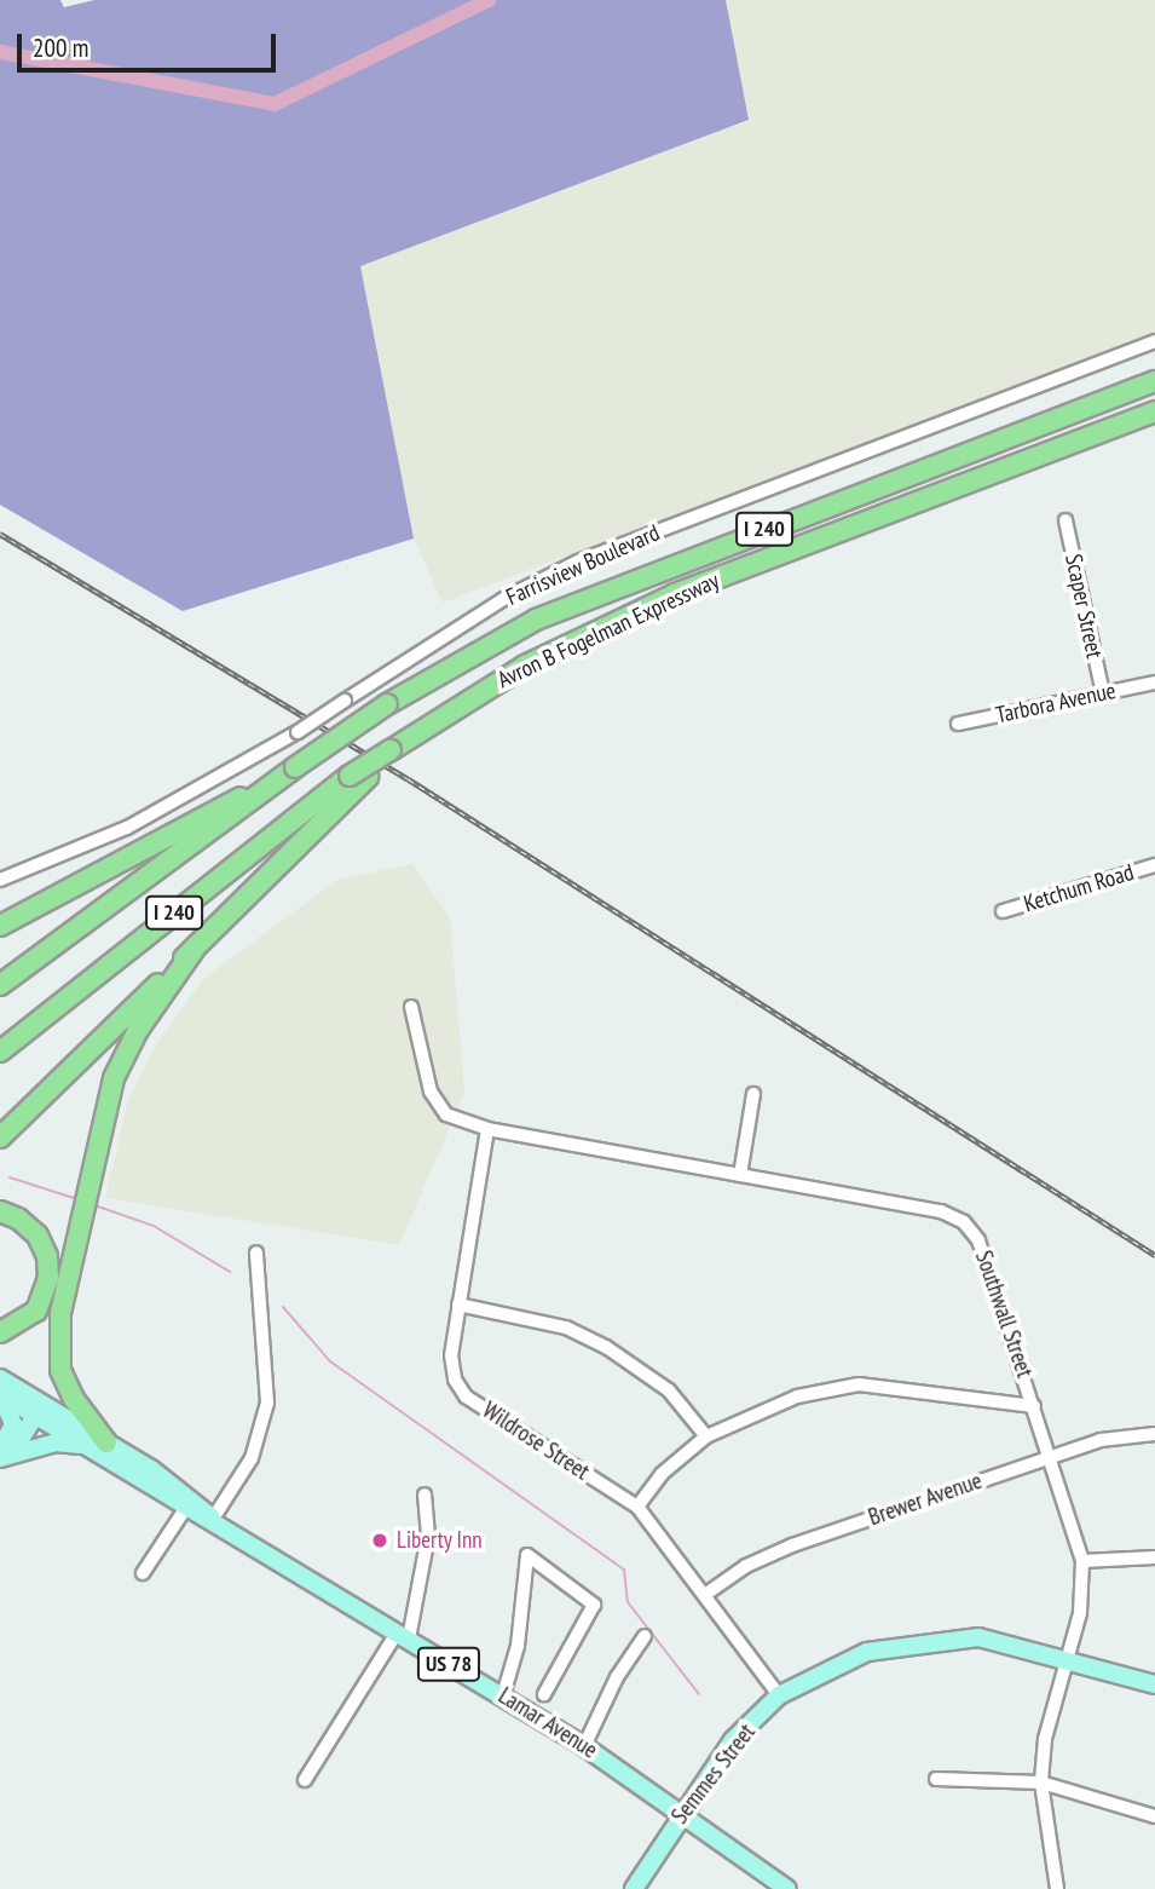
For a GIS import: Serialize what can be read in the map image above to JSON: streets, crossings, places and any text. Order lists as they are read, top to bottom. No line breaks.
{"streets":{"highway":["I 240","Avron B Fogelman Expressway"],"main road":["US 78","Lamar Avenue","Semmes Street"],"street":["Farrisview Boulevard","Scaper Street","Tarbora Avenue","Ketchum Road","Southwall Street","Wildrose Street","Brewer Avenue"]},"crossings":[["Scaper Street","Tarbora Avenue"],["Southwall Street","Wildrose Street"],["Southwall Street","Brewer Avenue"],["Southwall Street","Semmes Street"],["Wildrose Street","Brewer Avenue"],["Wildrose Street","Semmes Street"],["Lamar Avenue","Semmes Street"]],"places":["Liberty Inn"],"scale_bar":"200 m"}
